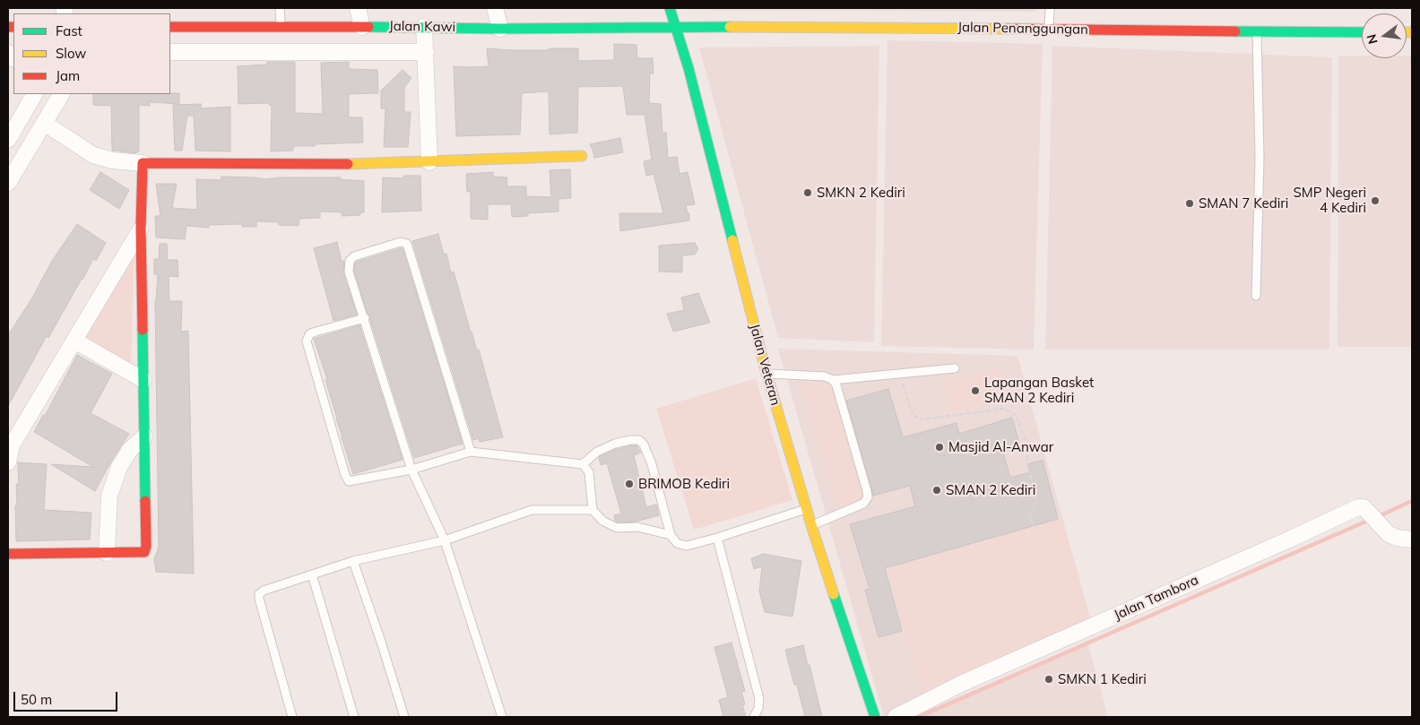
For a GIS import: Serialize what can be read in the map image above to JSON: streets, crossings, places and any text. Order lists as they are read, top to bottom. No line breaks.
{"streets":{"main road":["Jalan Kawi","Jalan Penanggungan","Jalan Veteran"],"street":["Jalan Tambora"]},"crossings":[["Jalan Kawi","Jalan Penanggungan"],["Jalan Kawi","Jalan Veteran"],["Jalan Penanggungan","Jalan Veteran"]],"places":["SMKN 2 Kediri","SMP Negeri 4 Kediri","SMAN 7 Kediri","Lapangan Basket SMAN 2 Kediri","Masjid Al-Anwar","BRIMOB Kediri","SMAN 2 Kediri","SMKN 1 Kediri"],"legend":["Fast","Slow","Jam"],"scale_bar":"50 m","north":"left"}
